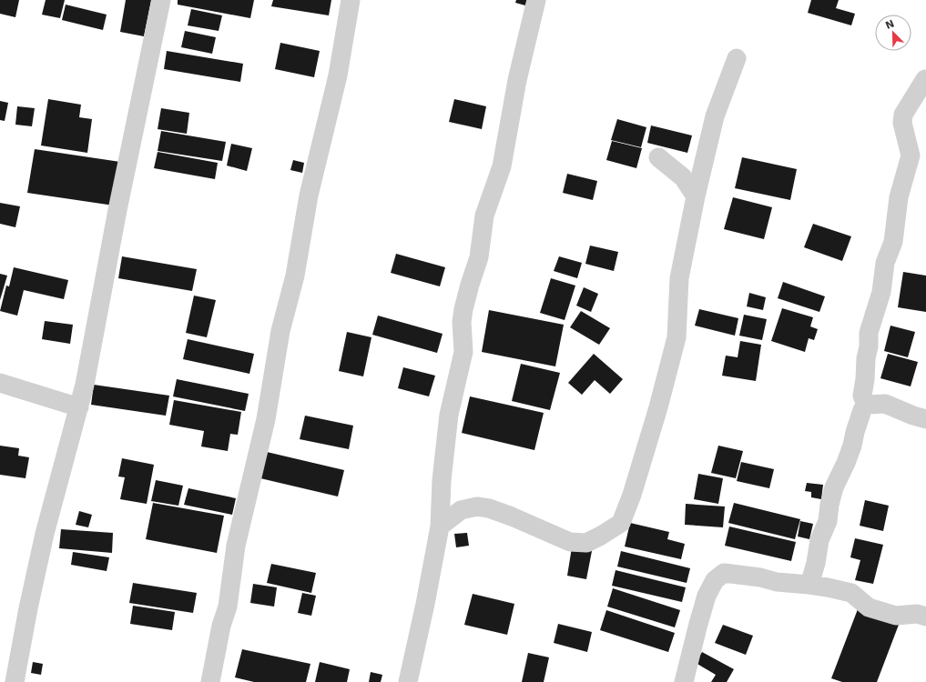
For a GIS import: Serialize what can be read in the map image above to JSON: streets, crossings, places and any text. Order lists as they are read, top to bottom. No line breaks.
{"north":"top left"}
